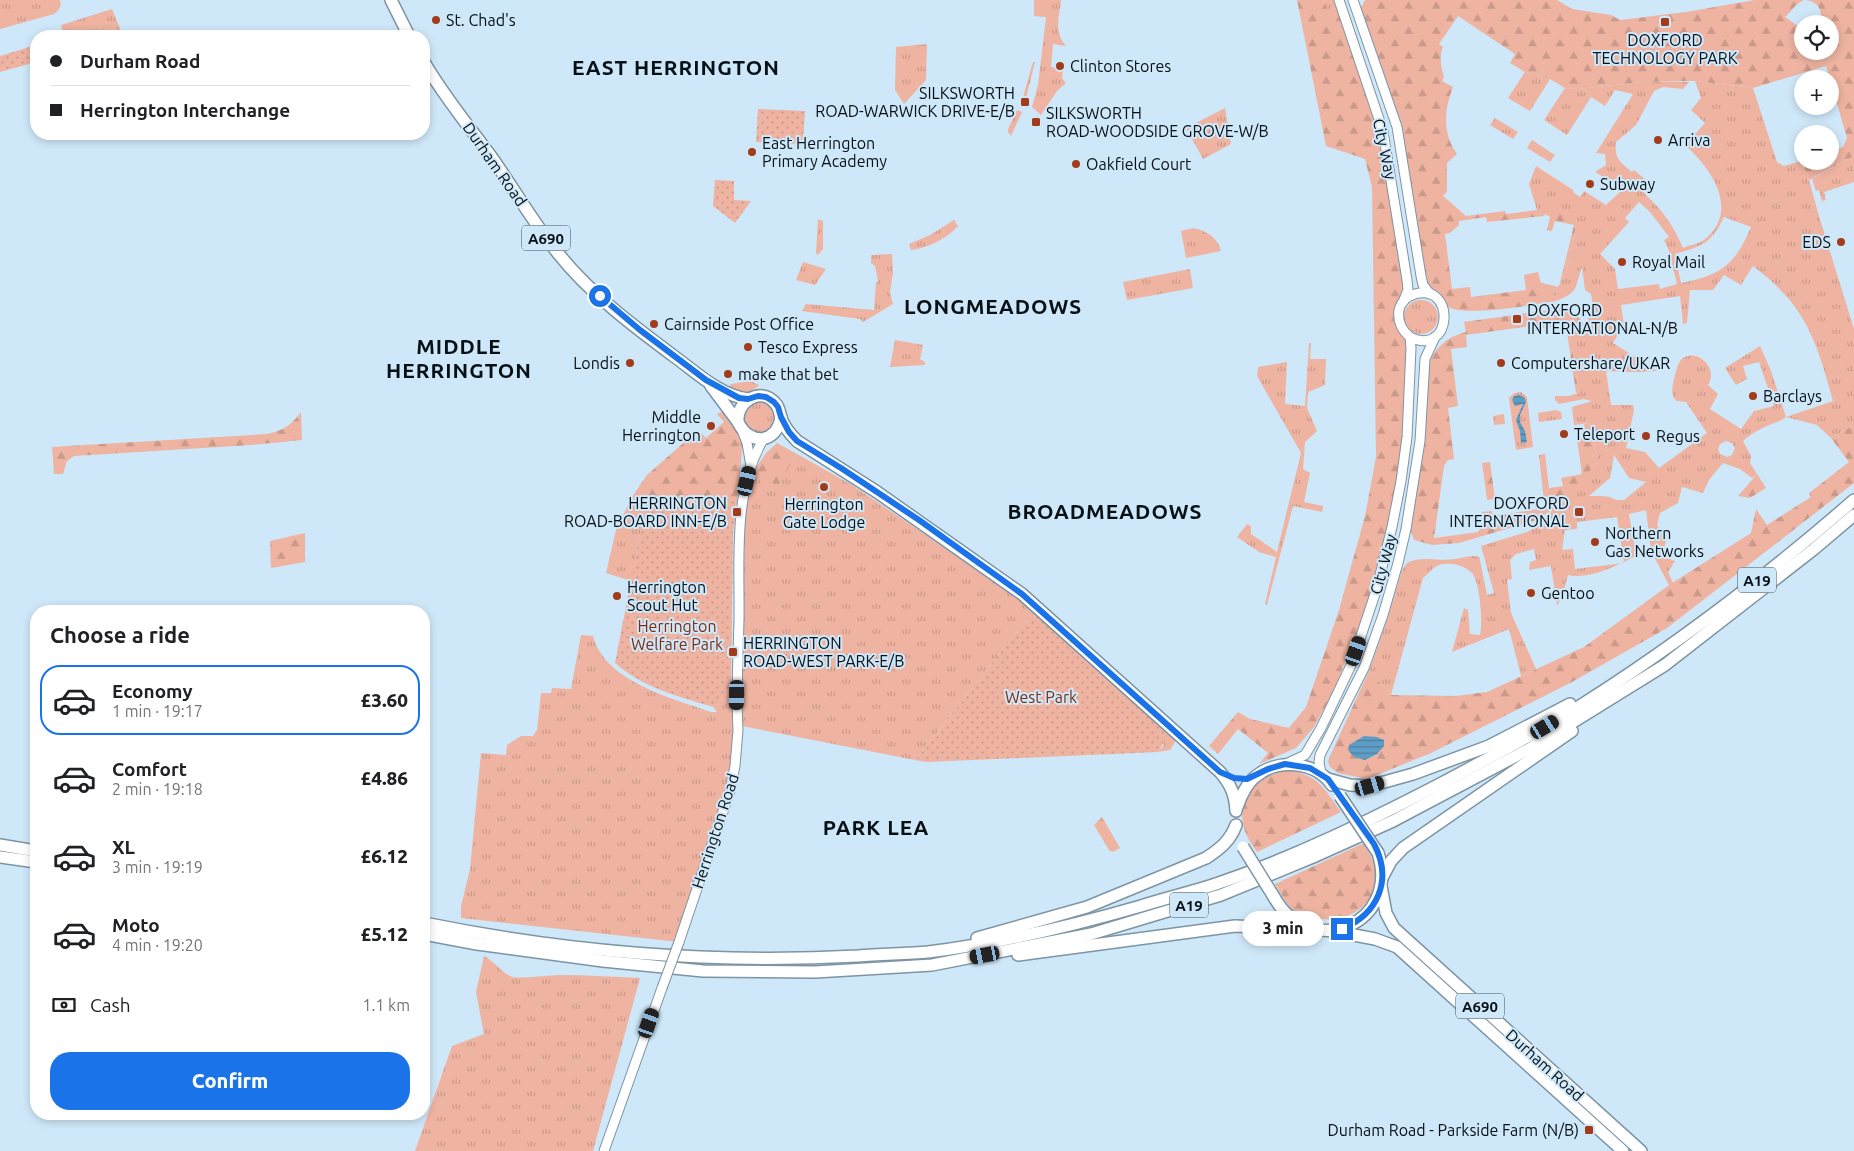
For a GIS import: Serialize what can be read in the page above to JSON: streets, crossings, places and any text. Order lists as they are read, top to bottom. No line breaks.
{"streets":{"highway":["Durham Road","A690","A19"],"main road":["City Way","Herrington Road"]},"crossings":[["City Way","Durham Road"],["City Way","A690"],["Durham Road","A690"],["Durham Road","Herrington Road"]],"districts":["EAST HERRINGTON","LONGMEADOWS","MIDDLE HERRINGTON","BROADMEADOWS","PARK LEA"],"parks":["Herrington Welfare Park","West Park"],"places":{"other":["St. Chad's","Clinton Stores","Arriva","East Herrington Primary Academy","Oakfield Court","Subway","EDS","Royal Mail","Cairnside Post Office","Tesco Express","Londis","Computershare/UKAR","make that bet","Barclays","Middle Herrington","Teleport","Regus","Herrington Gate Lodge","Northern Gas Networks","Gentoo","Herrington Scout Hut"],"transit":["DOXFORD TECHNOLOGY PARK","SILKSWORTH ROAD-WARWICK DRIVE-E/B","SILKSWORTH ROAD-WOODSIDE GROVE-W/B","DOXFORD INTERNATIONAL-N/B","HERRINGTON ROAD-BOARD INN-E/B","DOXFORD INTERNATIONAL","HERRINGTON ROAD-WEST PARK-E/B","Durham Road - Parkside Farm (N/B)"]},"page":{"map_buttons":["+","−"],"banner":["Durham Road","Herrington Interchange"],"heading":"Choose a ride","list":[{"name":"Economy","note":"1 min · 19:17","value":"£3.60"},{"name":"Comfort","note":"2 min · 19:18","value":"£4.86"},{"name":"XL","note":"3 min · 19:19","value":"£6.12"},{"name":"Moto","note":"4 min · 19:20","value":"£5.12"}],"bubble":"3 min","pay":["Cash","1.1 km"],"buttons":"Confirm"}}
